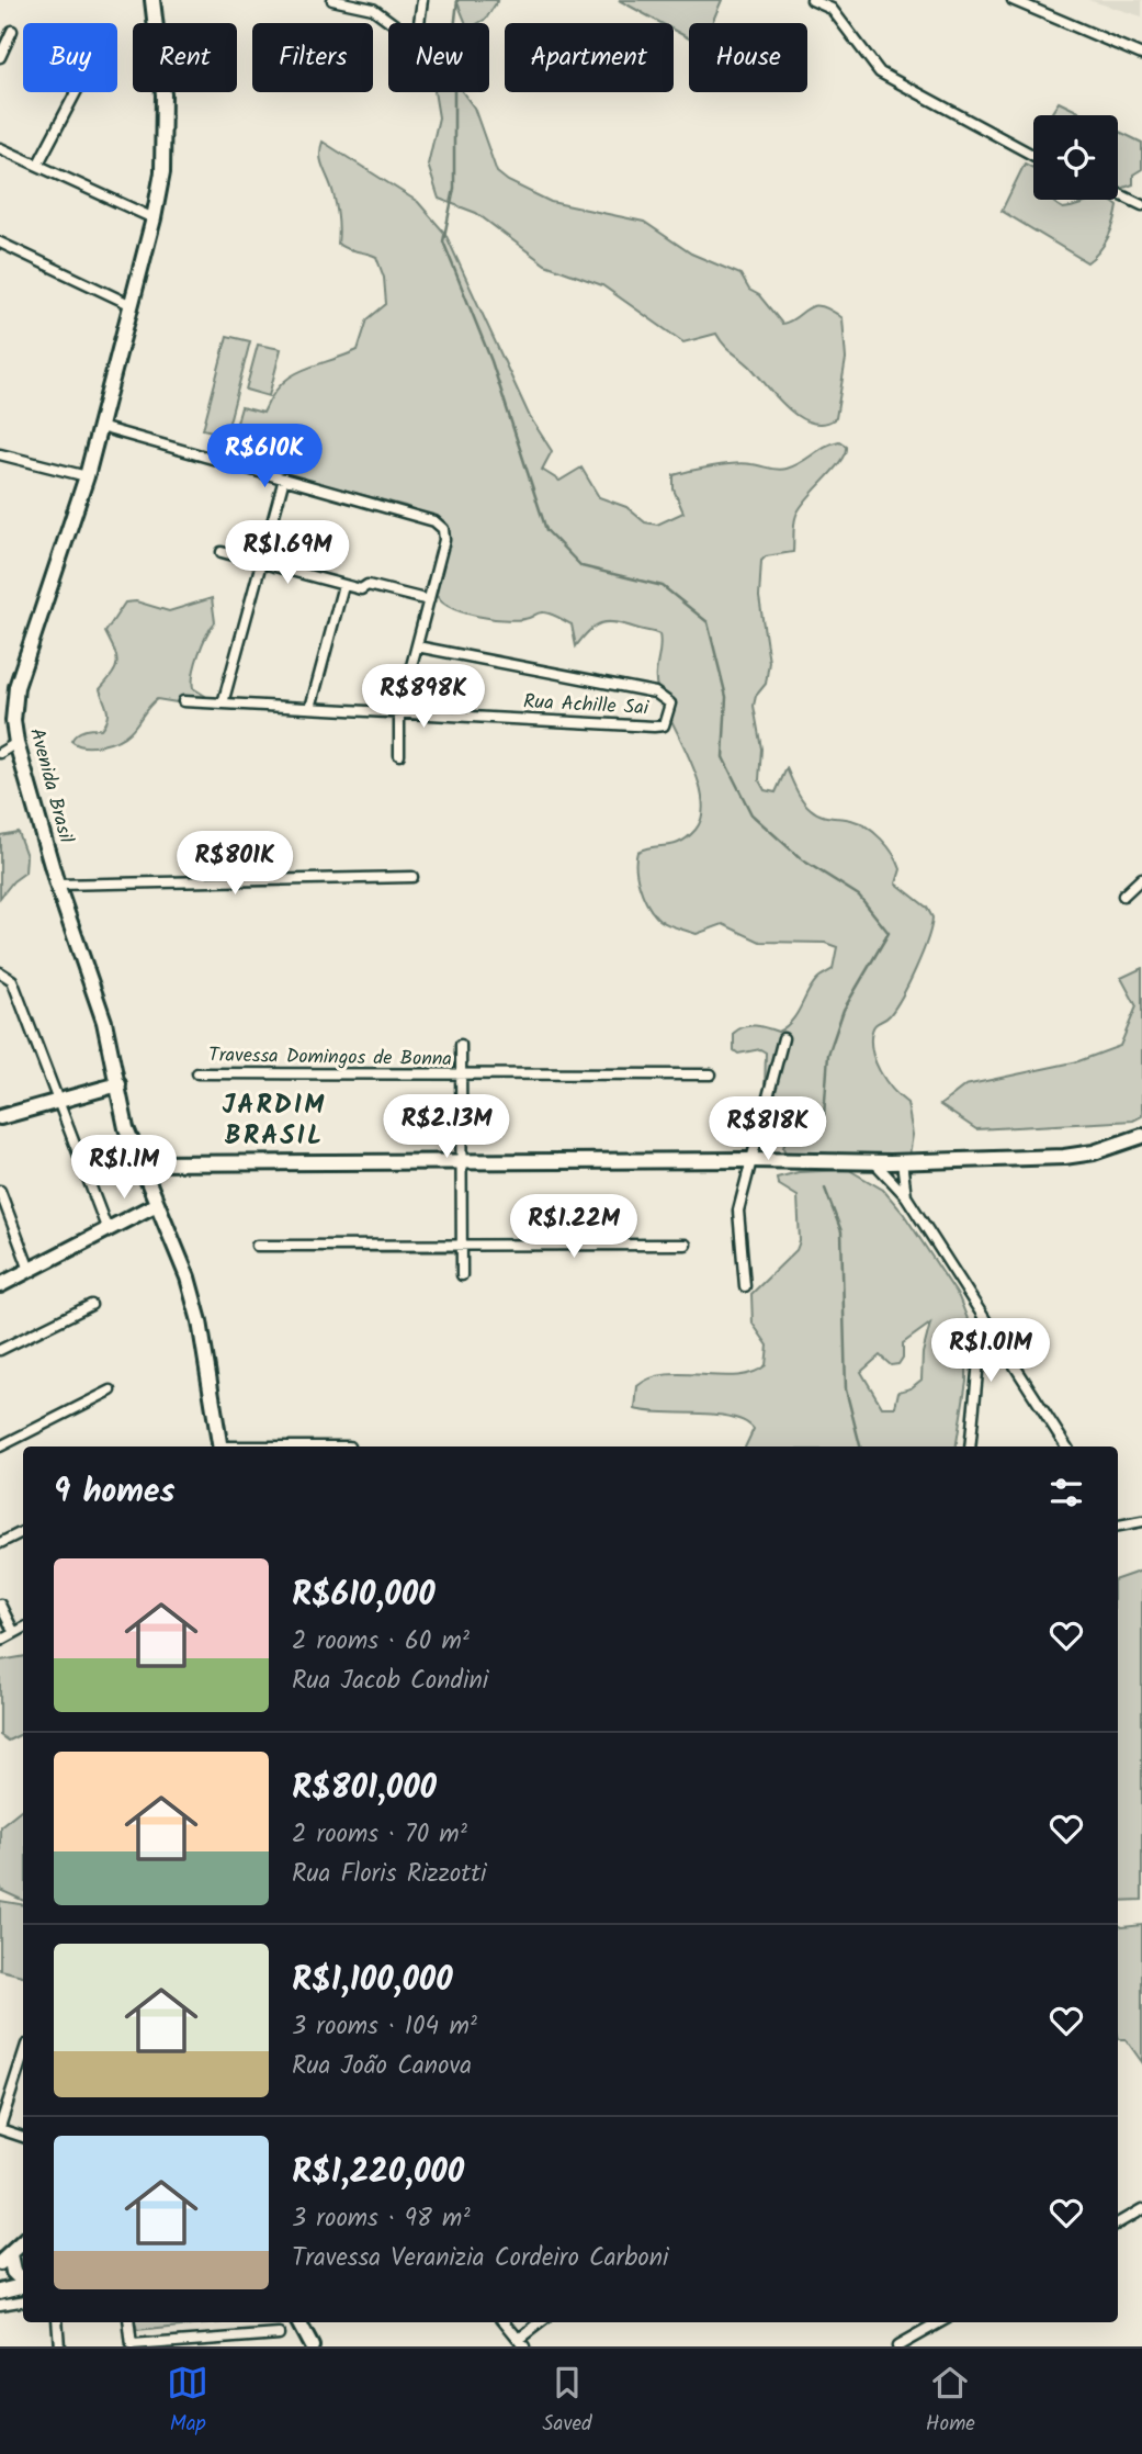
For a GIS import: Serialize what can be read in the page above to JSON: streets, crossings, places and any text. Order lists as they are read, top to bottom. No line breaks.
{"streets":{"main road":["Avenida Brasil"],"street":["Rua Achille Sai","Travessa Domingos de Bonna"]},"districts":["JARDIM BRASIL"],"page":{"chip":["Buy","Rent","Filters","New","Apartment","House"],"price":["R$610K","R$1.69M","R$898K","R$801K","R$2.13M","R$818K","R$1.1M","R$1.22M","R$1.01M"],"heading":"9 homes","list":[{"name":"R$610,000","note":"2 rooms · 60 m² · Rua Jacob Condini"},{"name":"R$801,000","note":"2 rooms · 70 m² · Rua Floris Rizzotti"},{"name":"R$1,100,000","note":"3 rooms · 104 m² · Rua João Canova"},{"name":"R$1,220,000","note":"3 rooms · 98 m² · Travessa Veranizia Cordeiro Carboni"}],"tabs":["Map","Saved","Home"]}}
